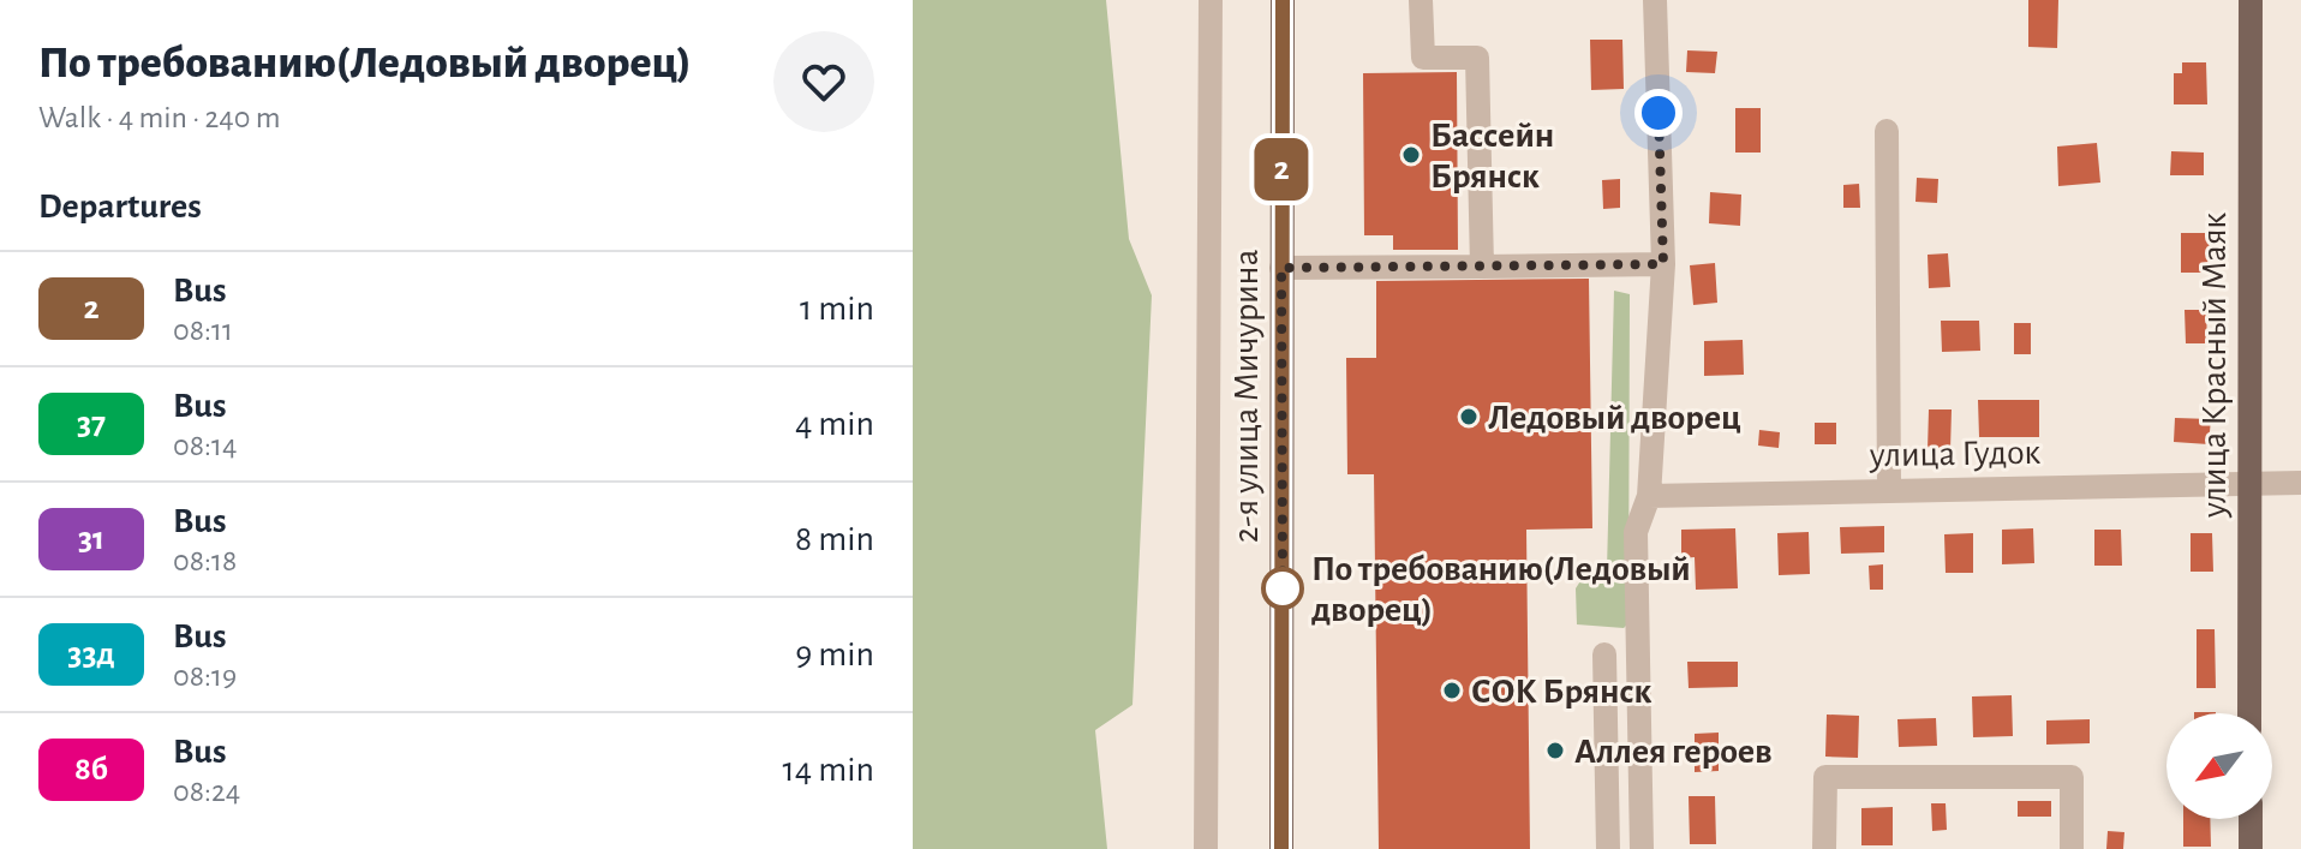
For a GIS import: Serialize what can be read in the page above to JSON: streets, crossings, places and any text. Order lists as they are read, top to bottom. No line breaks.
{"streets":{"main road":["улица Красный Маяк","2-я улица Мичурина"],"street":["улица Гудок"]},"crossings":[["улица Красный Маяк","улица Гудок"]],"places":["Бассейн Брянск","Ледовый дворец","По требованию(Ледовый дворец)","СОК Брянск","Аллея героев"],"lines":["bus line 2"],"north":"bottom left","page":{"heading":[["По требованию(Ледовый дворец)","Walk · 4 min · 240 m"],"Departures"],"on_map":"2","list":[{"mark":"2","name":"Bus","note":"08:11","value":"1 min"},{"mark":"37","name":"Bus","note":"08:14","value":"4 min"},{"mark":"31","name":"Bus","note":"08:18","value":"8 min"},{"mark":"33д","name":"Bus","note":"08:19","value":"9 min"},{"mark":"8б","name":"Bus","note":"08:24","value":"14 min"}]}}
